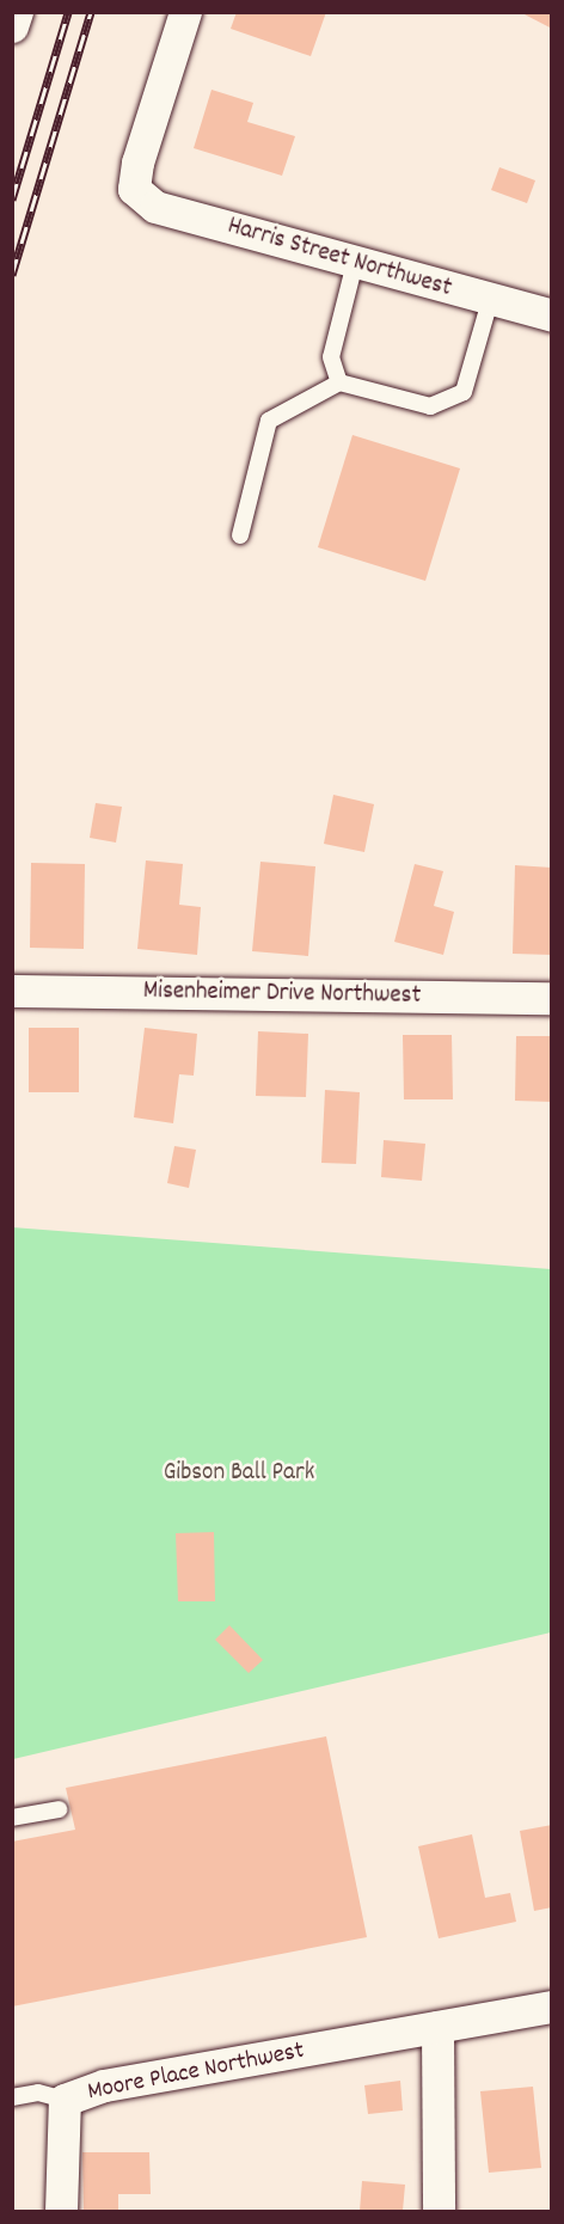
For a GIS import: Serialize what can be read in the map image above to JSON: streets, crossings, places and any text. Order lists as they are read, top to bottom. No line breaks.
{"streets":{"street":["Harris Street Northwest","Misenheimer Drive Northwest","Moore Place Northwest"]},"parks":["Gibson Ball Park"]}
